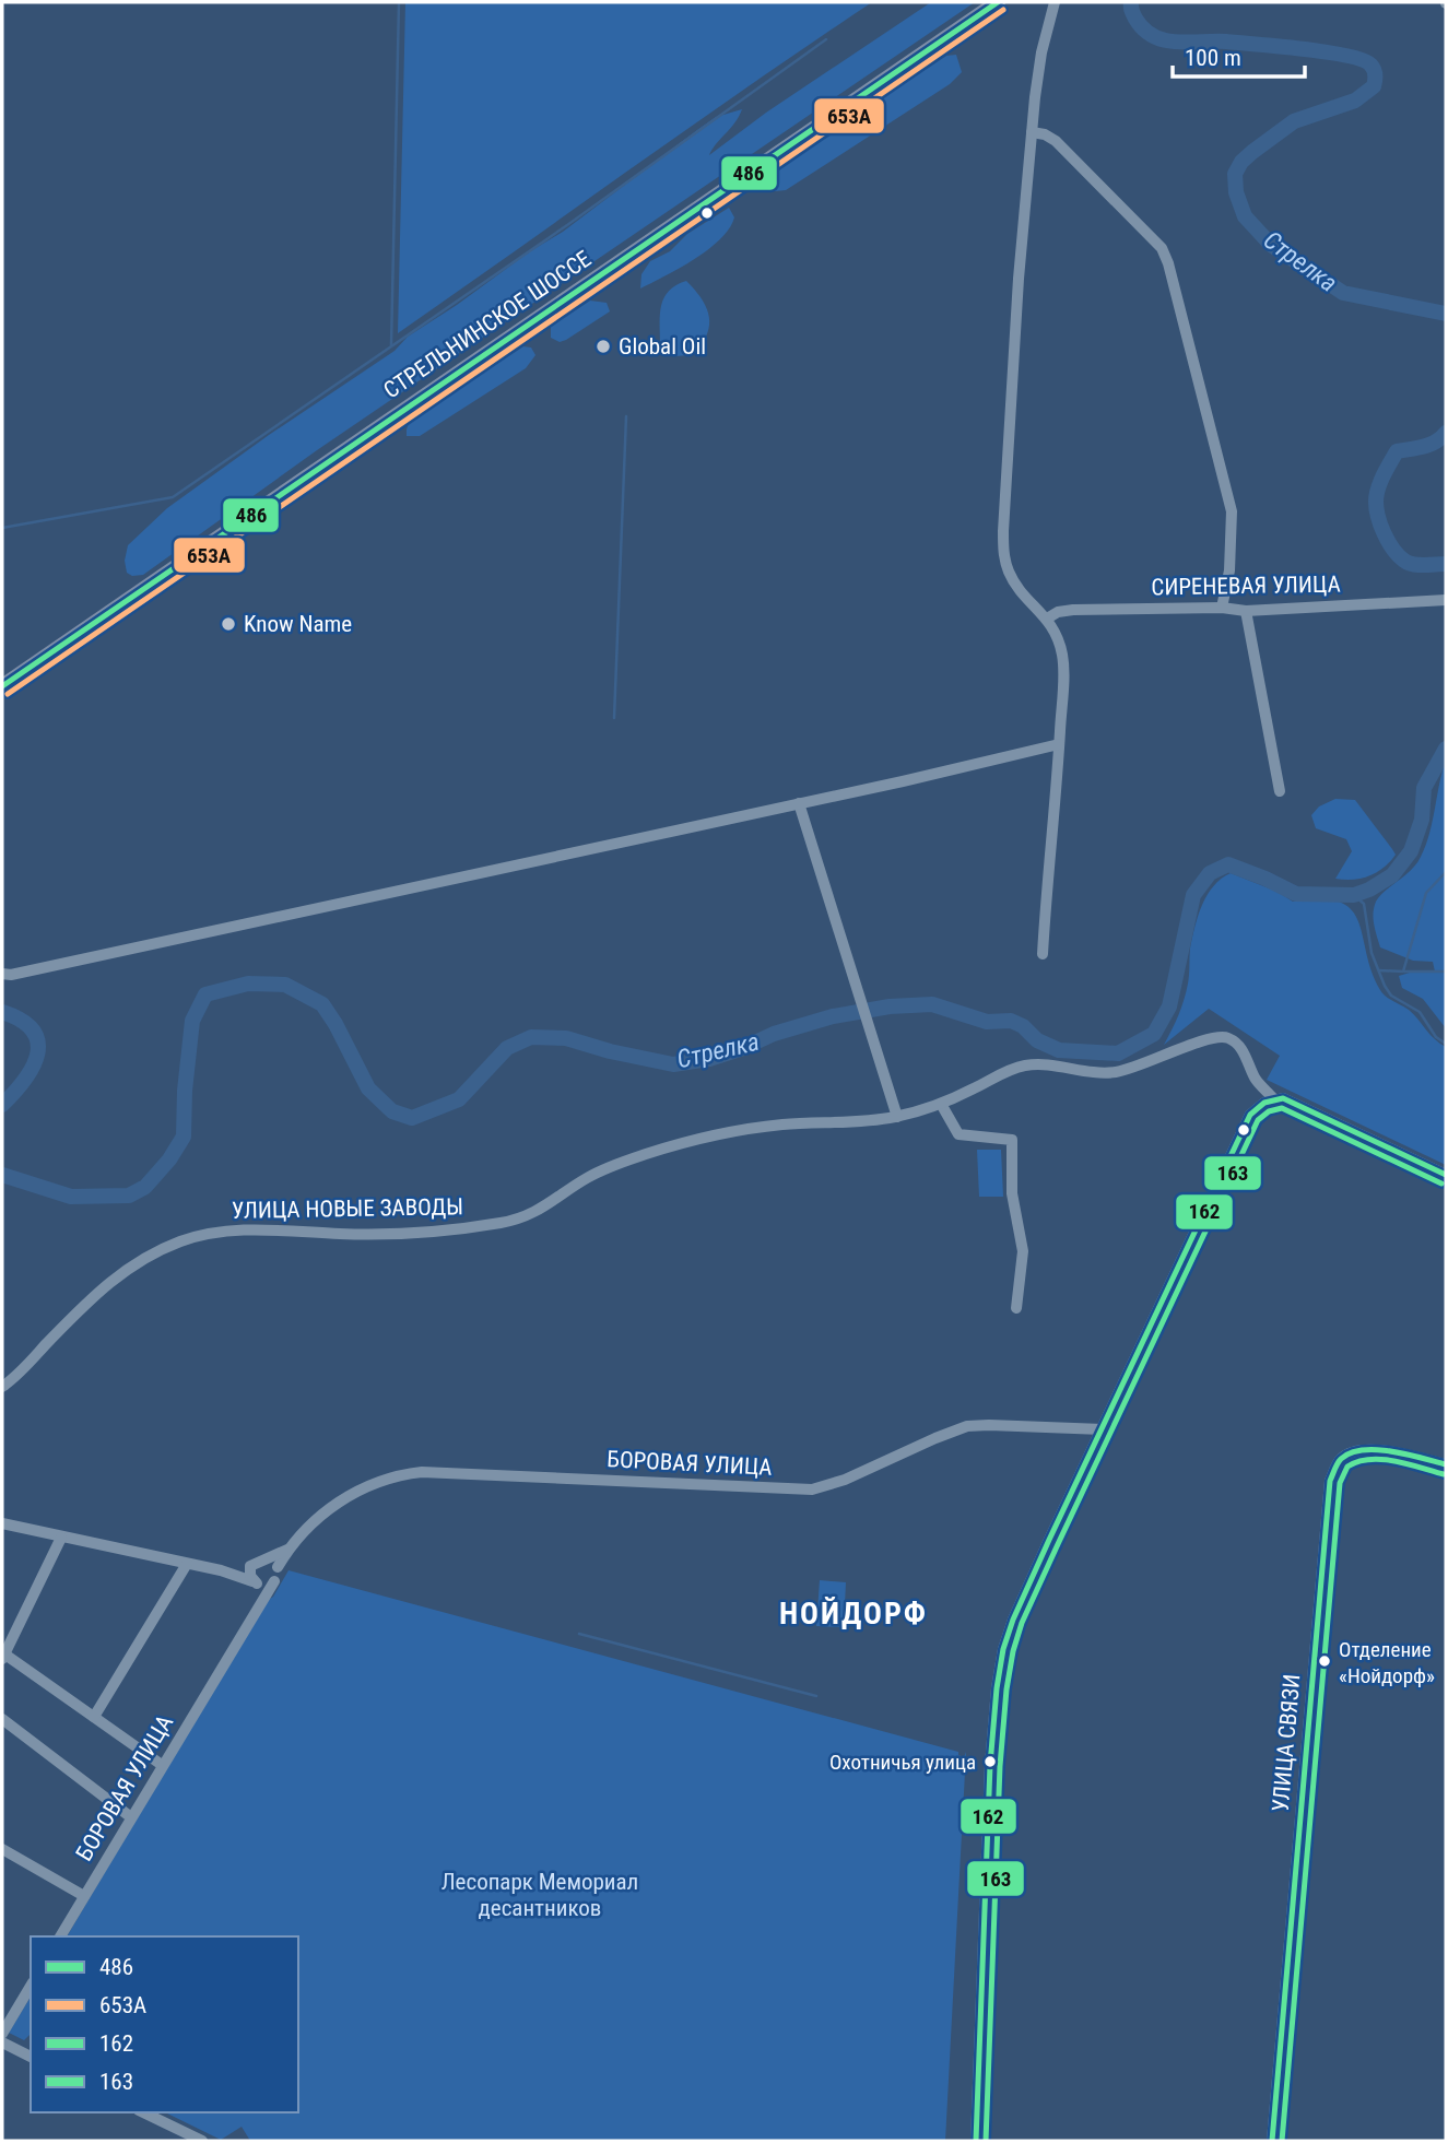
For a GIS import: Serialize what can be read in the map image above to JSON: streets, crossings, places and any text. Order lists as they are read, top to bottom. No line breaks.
{"streets":{"main road":["СТРЕЛЬНИНСКОЕ ШОССЕ"],"street":["СИРЕНЕВАЯ УЛИЦА","УЛИЦА НОВЫЕ ЗАВОДЫ","БОРОВАЯ УЛИЦА","УЛИЦА СВЯЗИ"]},"districts":["НОЙДОРФ"],"water":["Стрелка"],"parks":["Лесопарк Мемориал десантников"],"places":["Global Oil","Know Name","Отделение «Нойдорф»","Охотничья улица"],"lines":["transit line 486","transit line 653А","transit line 162","transit line 163"],"legend":["486","653А","162","163"],"scale_bar":"100 m"}
